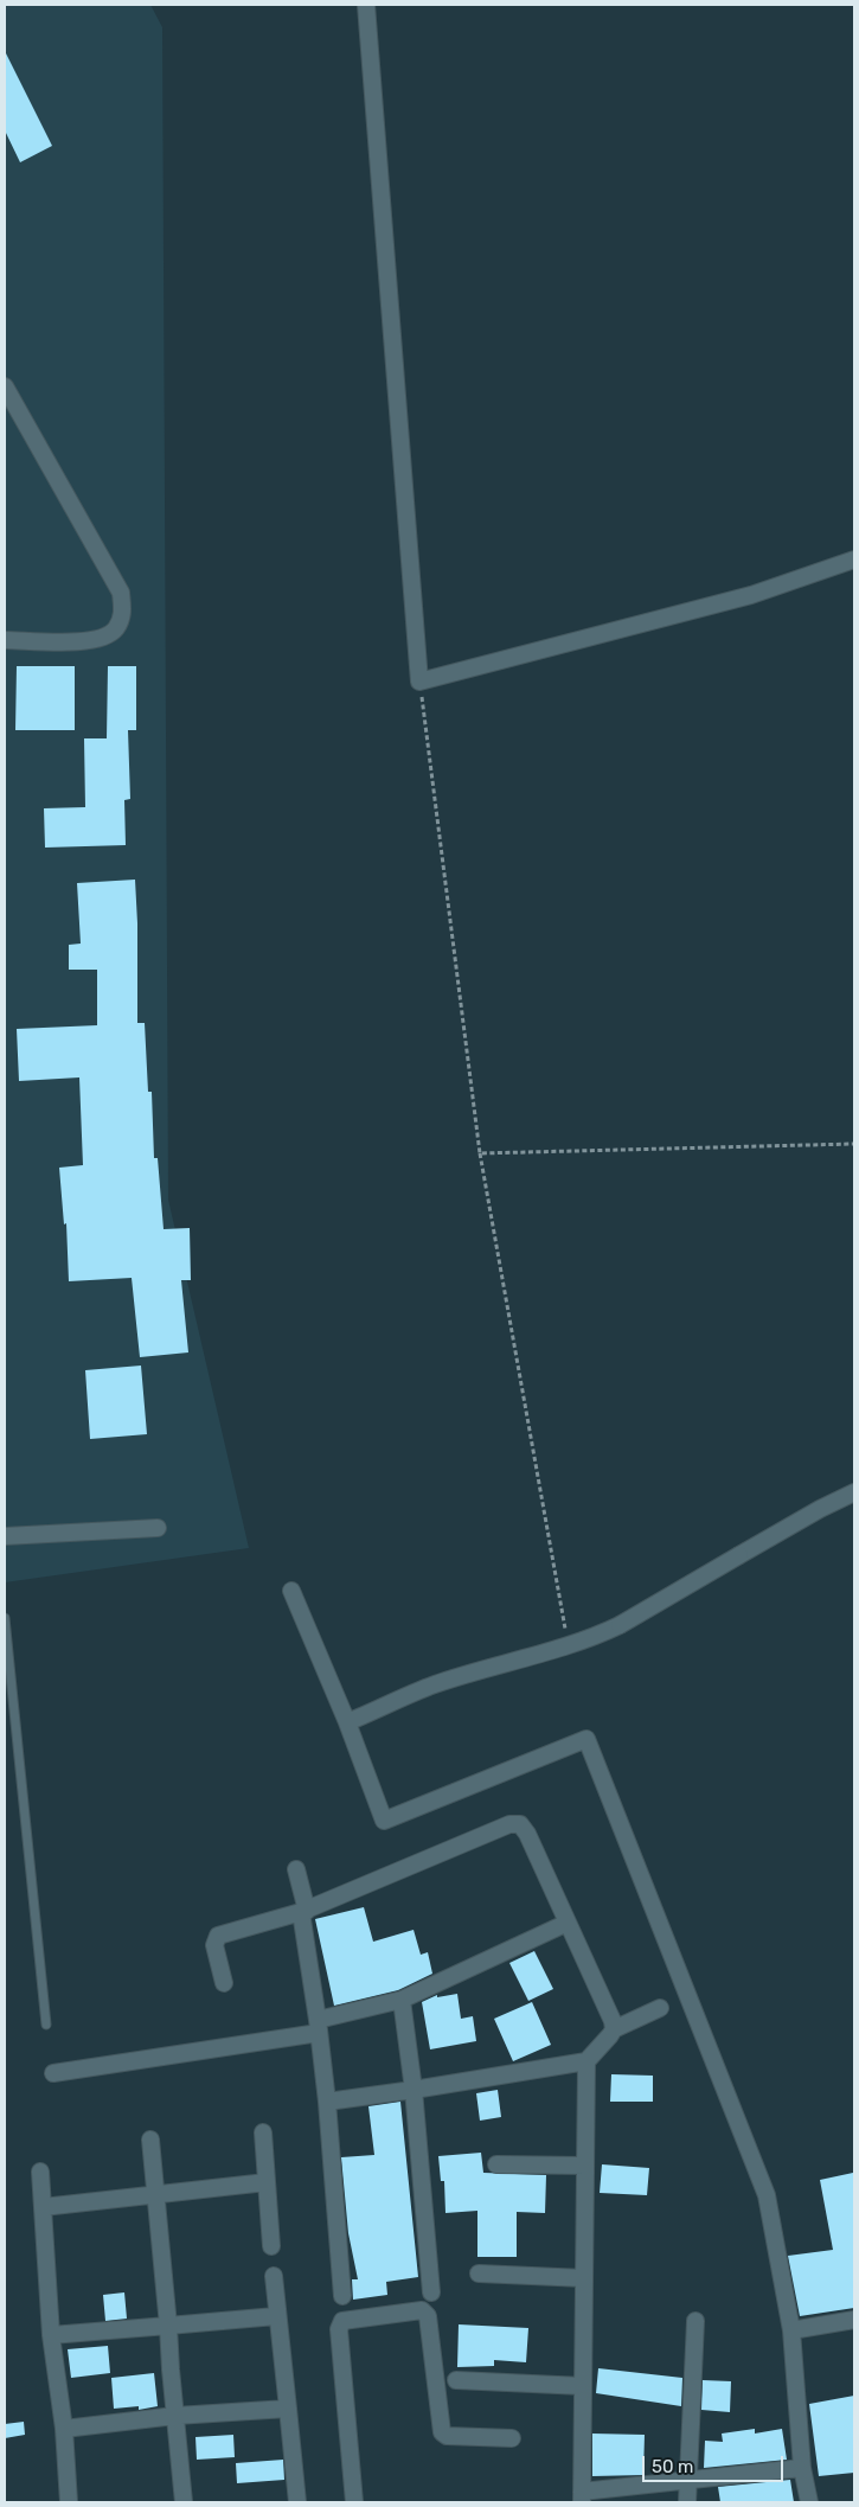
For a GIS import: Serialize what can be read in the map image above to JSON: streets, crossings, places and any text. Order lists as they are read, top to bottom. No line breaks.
{"scale_bar":"50 m"}
